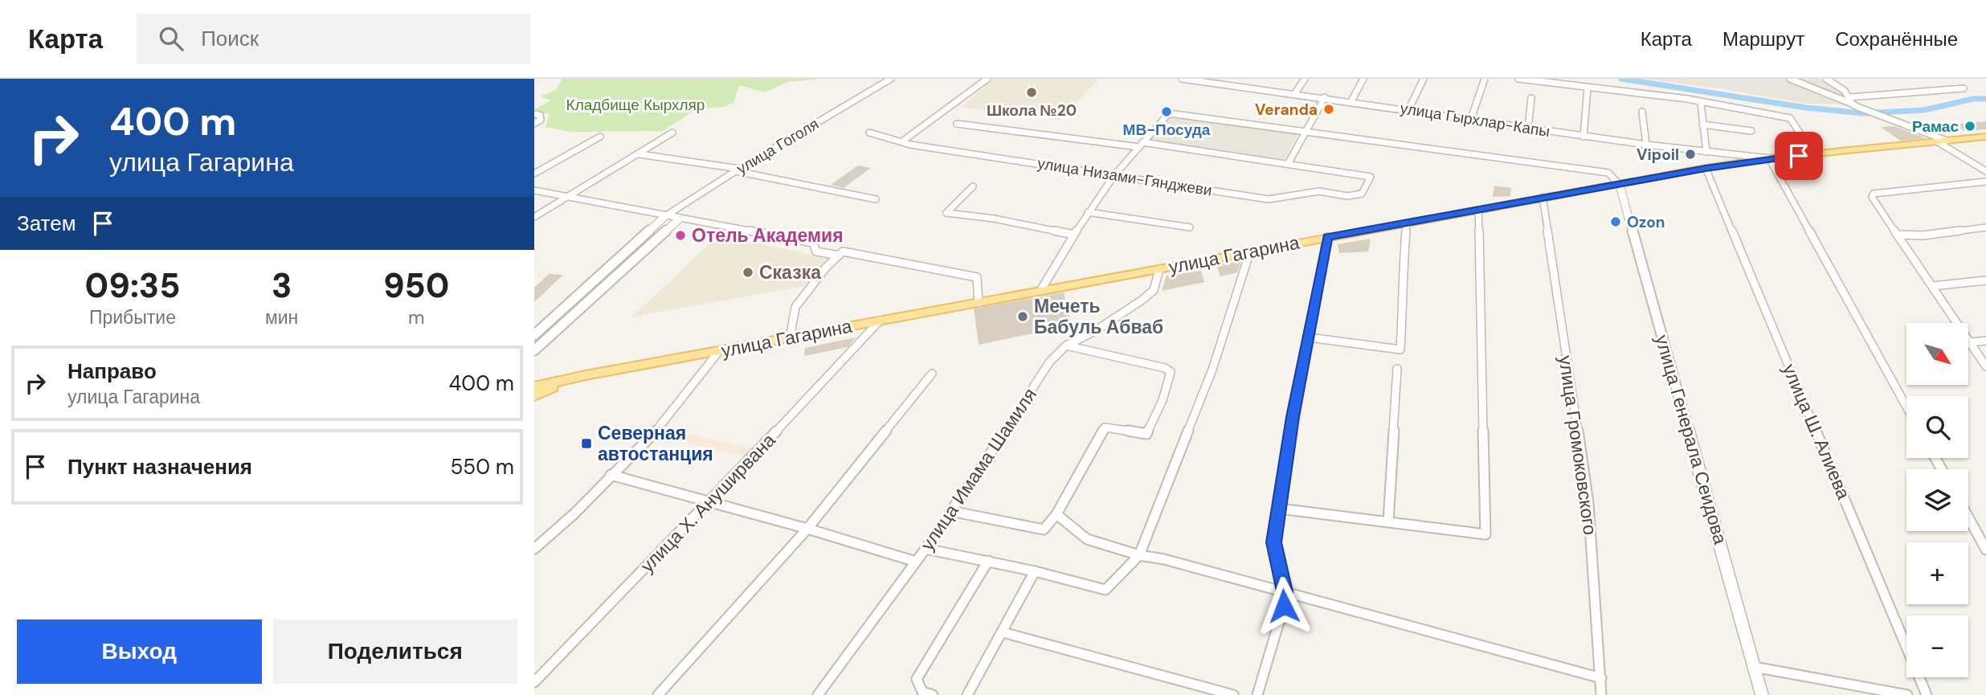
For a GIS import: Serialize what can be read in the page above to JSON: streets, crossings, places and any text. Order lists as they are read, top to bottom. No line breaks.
{"streets":{"main road":["улица Гагарина"],"street":["улица Гырхлар-Капы","улица Гоголя","улица Низами-Гянджеви","улица Ш. Алиева","улица Генерала Сеидова","улица Громоковского","улица Имама Шамиля","улица Х. Ануширвана"]},"crossings":[["улица Гырхлар-Капы","улица Гагарина"],["улица Гагарина","улица Ш. Алиева"],["улица Гагарина","улица Генерала Сеидова"],["улица Гагарина","улица Громоковского"],["улица Гагарина","улица Имама Шамиля"],["улица Гагарина","улица Х. Ануширвана"]],"parks":["Кладбище Кырхляр"],"places":{"other":["Школа №20","Veranda","МВ-Посуда","Рамас","Vipoil","Ozon","Отель Академия","Сказка","Мечеть Бабуль Абваб"],"transit":["Северная автостанция"]},"north":"bottom right","page":{"header":"Карта","search":"Поиск","nav":["Карта","Маршрут","Сохранённые"],"turn":["400 m","улица Гагарина"],"then":"Затем","eta":["09:35","Прибытие","3","мин","950","m"],"map_buttons":["+","−"],"list":[{"name":"Направо","note":"улица Гагарина","value":"400 m"},{"name":"Пункт назначения","value":"550 m"}],"buttons":["Выход","Поделиться"]}}
